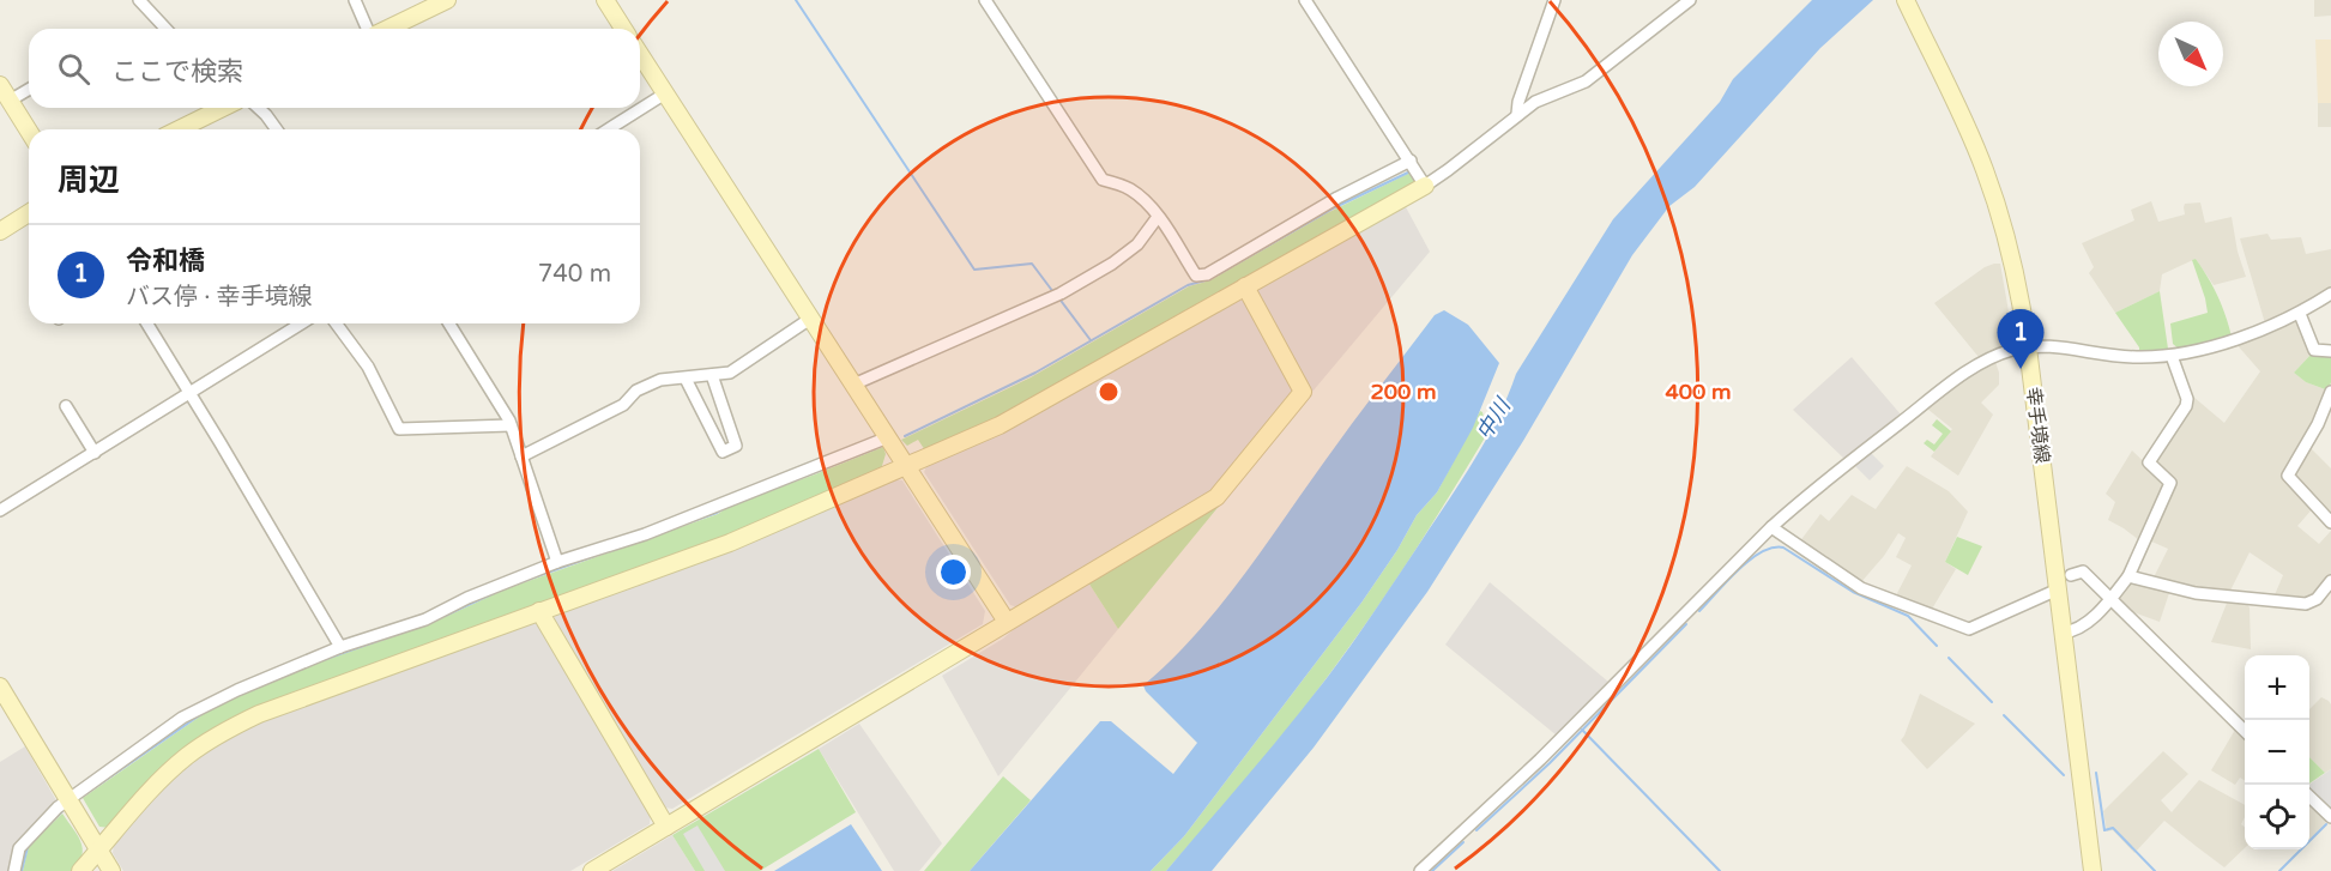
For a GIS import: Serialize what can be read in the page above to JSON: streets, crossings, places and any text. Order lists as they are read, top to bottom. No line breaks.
{"streets":{"street":["幸手境線"]},"water":["中川"],"north":"bottom right","page":{"search":"ここで検索","heading":"周辺","list":[{"mark":"1","name":"令和橋","note":"バス停 · 幸手境線","value":"740 m"}],"pins":"1","map_buttons":["+","−"]},"rings":["200 m","400 m"]}
